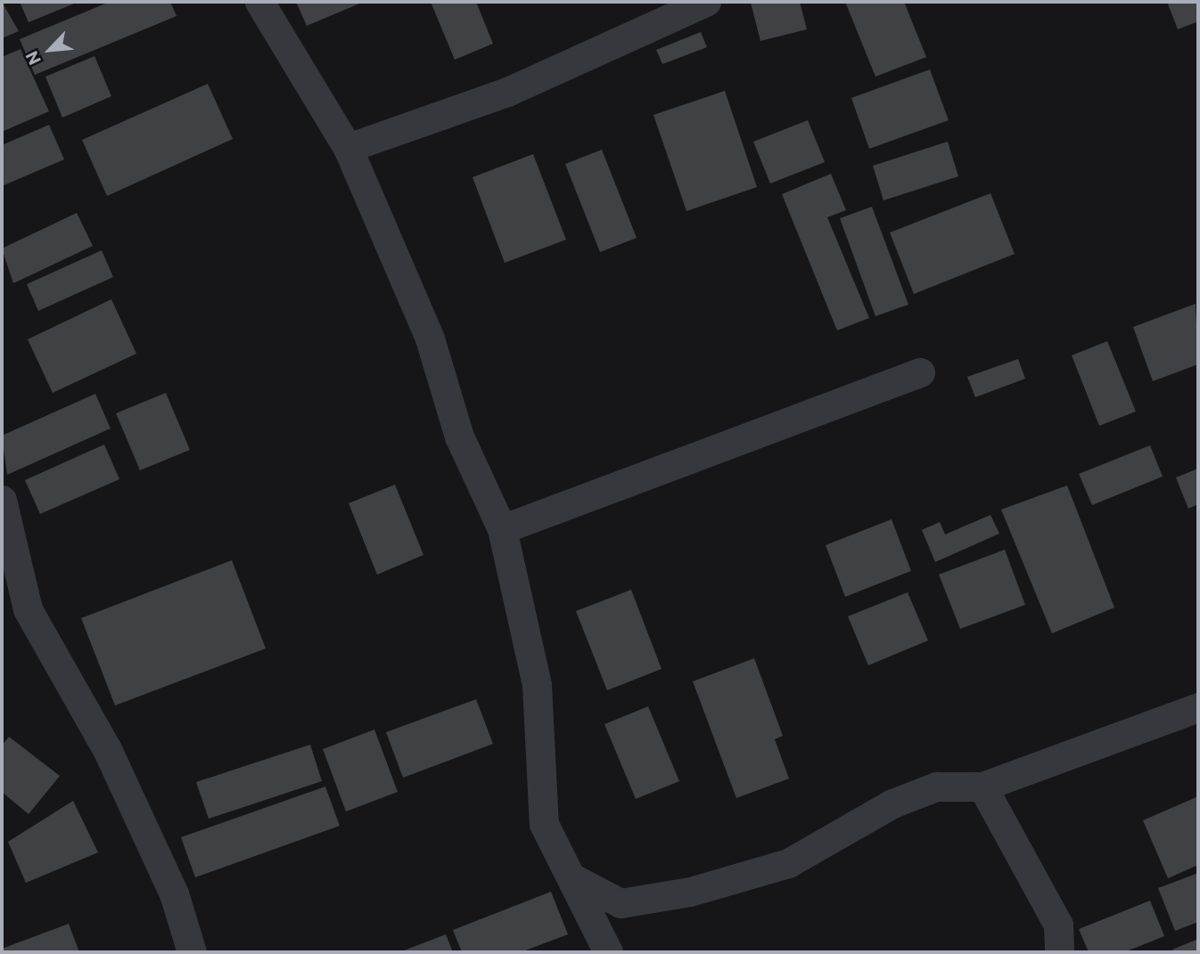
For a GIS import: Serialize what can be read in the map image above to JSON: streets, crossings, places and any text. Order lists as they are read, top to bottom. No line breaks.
{"north":"bottom left"}
